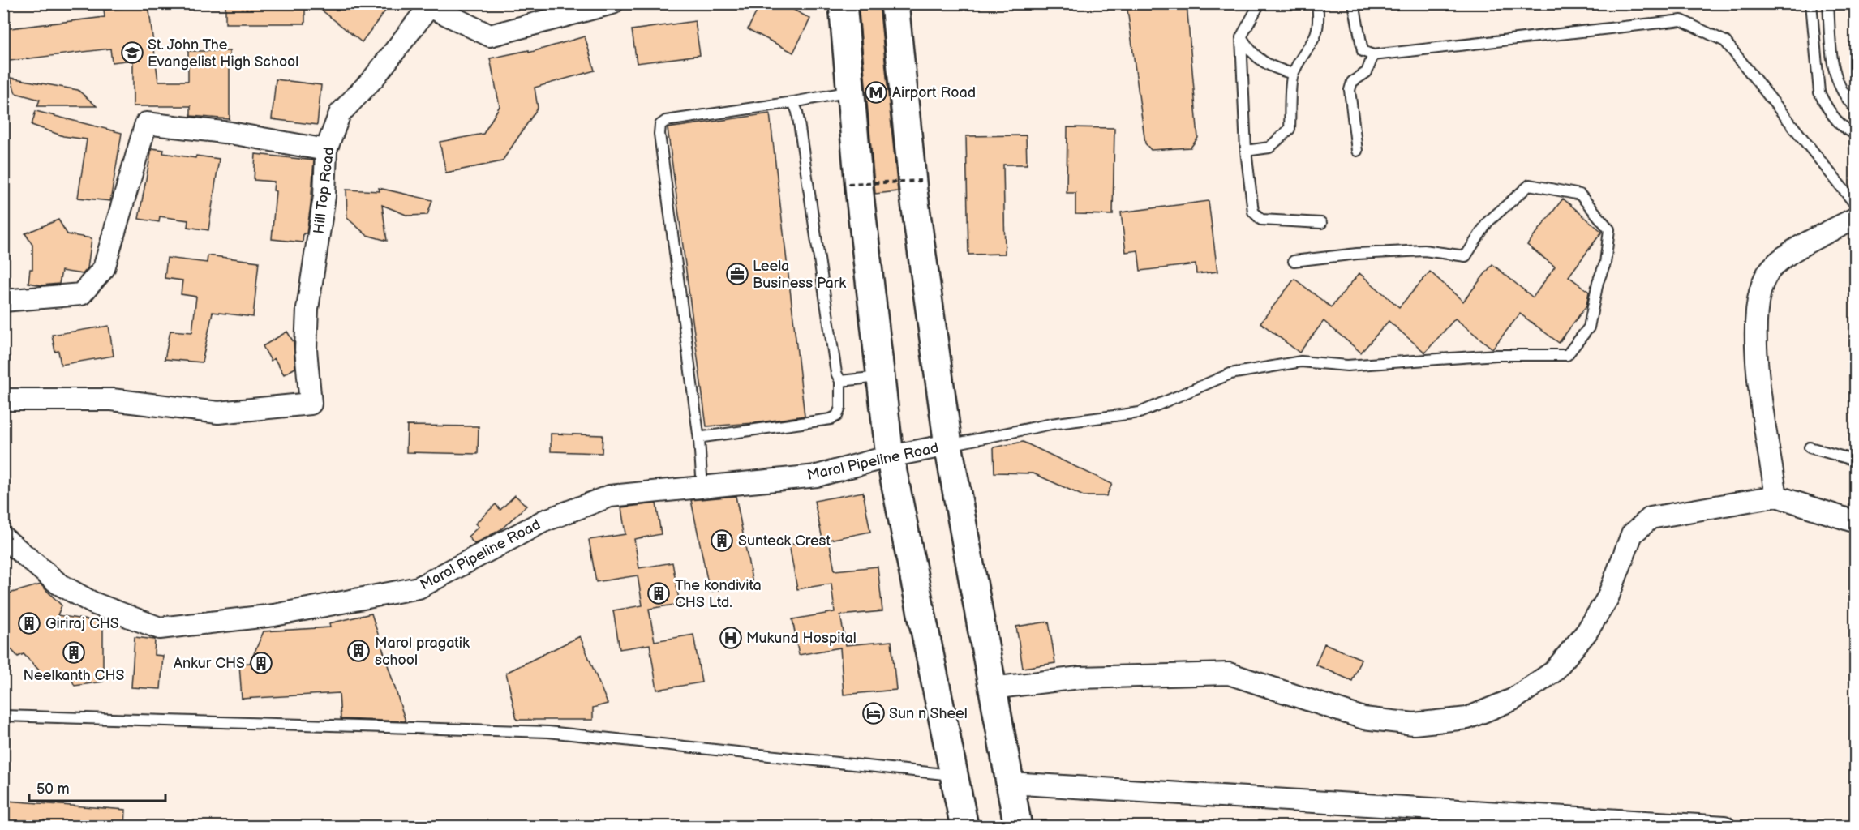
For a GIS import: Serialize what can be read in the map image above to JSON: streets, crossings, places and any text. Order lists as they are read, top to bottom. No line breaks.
{"streets":{"street":["Hill Top Road","Marol Pipeline Road"]},"places":{"school or university":["St. John The Evangelist High School"],"metro station":["Airport Road"],"office":["Leela Business Park"],"building":["Sunteck Crest","The kondivita CHS Ltd.","Giriraj CHS","Marol pragatik school","Neelkanth CHS","Ankur CHS"],"hospital":["Mukund Hospital"],"hotel":["Sun n Sheel"]},"scale_bar":"50 m"}
